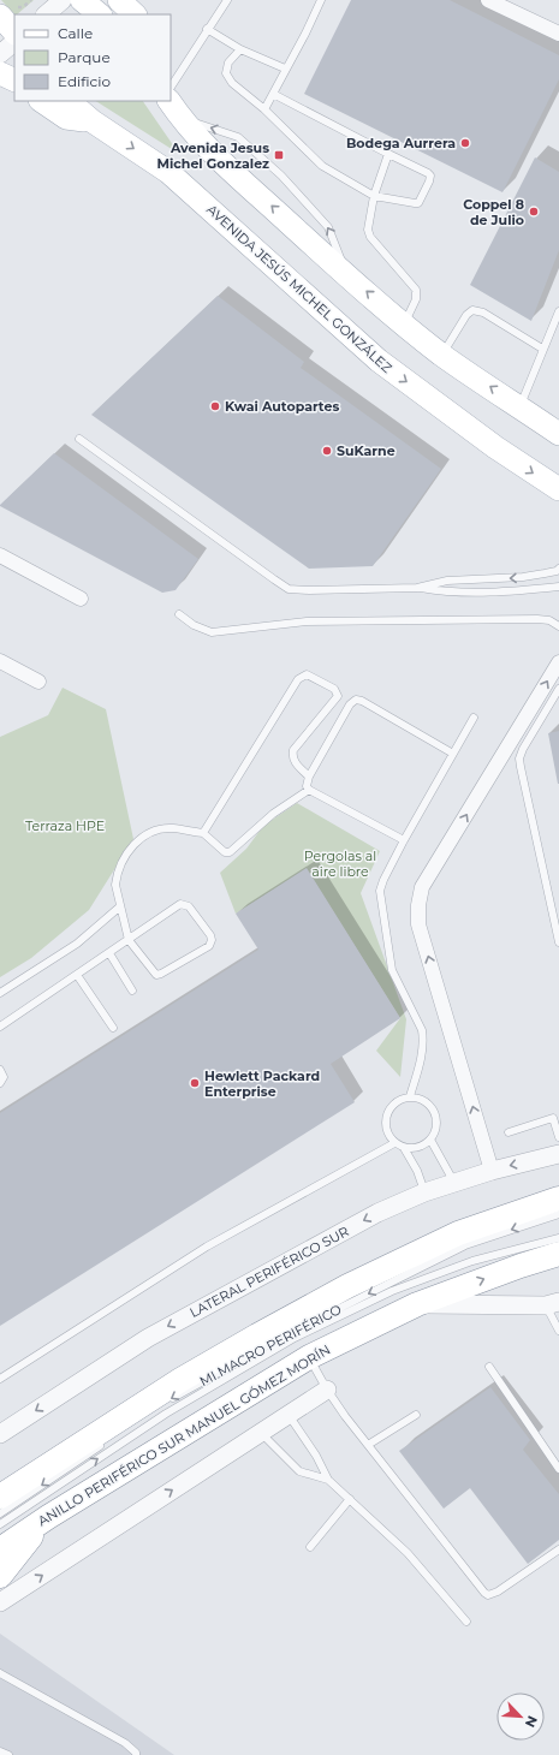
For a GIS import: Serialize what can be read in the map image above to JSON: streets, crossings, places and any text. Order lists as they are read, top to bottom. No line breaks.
{"streets":{"highway":["ANILLO PERIFÉRICO SUR MANUEL GÓMEZ MORÍN"],"main road":["AVENIDA JESÚS MICHEL GONZÁLEZ"],"street":["LATERAL PERIFÉRICO SUR"],"lane":["MI MACRO PERIFÉRICO"]},"parks":["Terraza HPE","Pergolas al aire libre"],"places":{"other":["Bodega Aurrera","Coppel 8 de Julio","Kwai Autopartes","SuKarne","Hewlett Packard Enterprise"],"transit":["Avenida Jesus Michel Gonzalez"]},"legend":["Calle","Parque","Edificio"],"north":"bottom right"}
